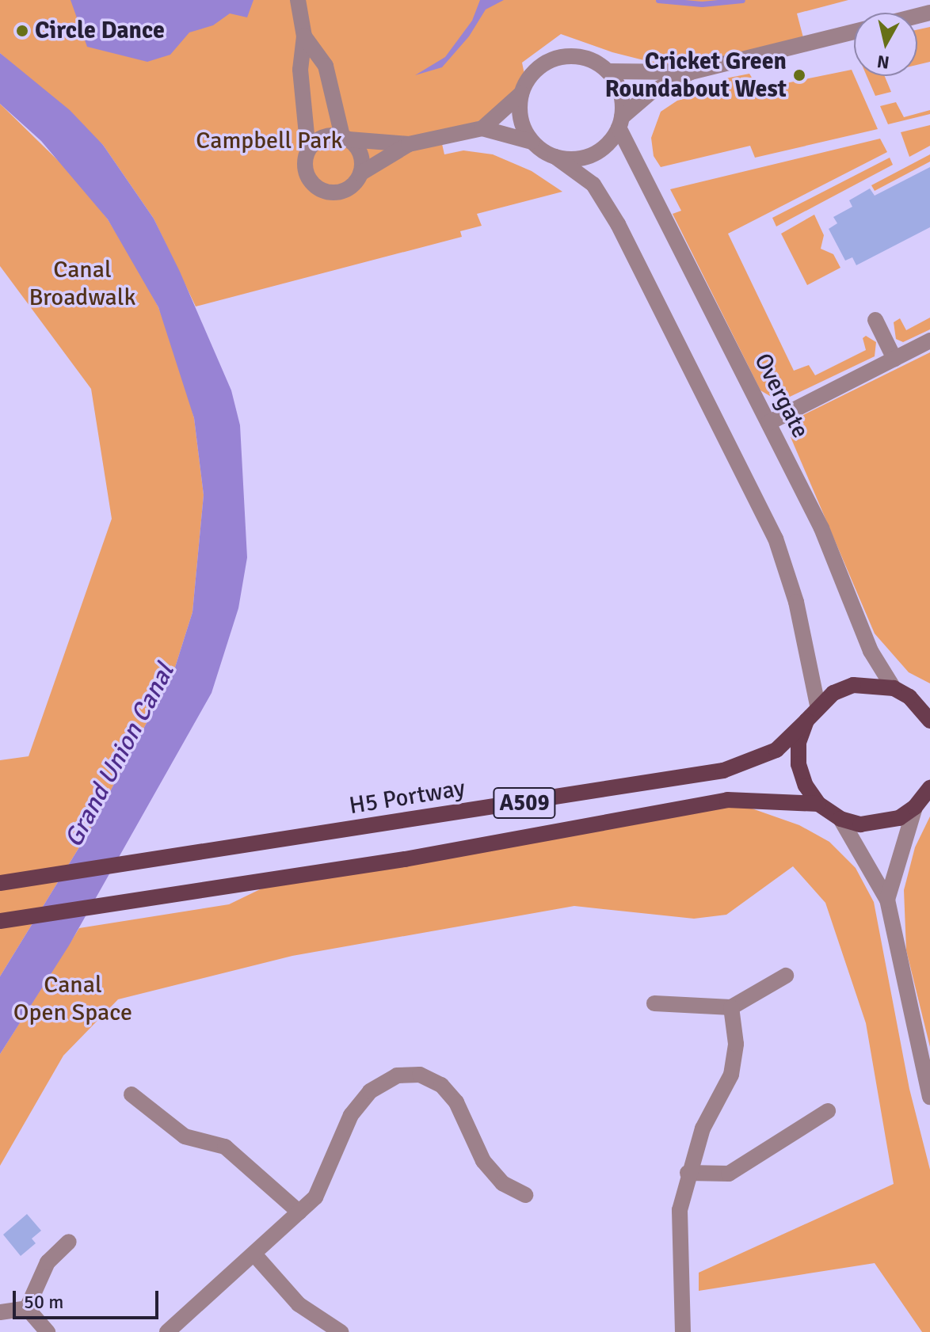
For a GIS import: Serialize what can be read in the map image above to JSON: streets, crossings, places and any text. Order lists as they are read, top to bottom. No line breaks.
{"streets":{"main road":["H5 Portway","A509"],"street":["Overgate"]},"crossings":[["Overgate","A509"],["H5 Portway","A509"]],"water":["Grand Union Canal"],"parks":["Campbell Park","Canal Broadwalk","Canal Open Space"],"places":["Circle Dance","Cricket Green Roundabout West"],"scale_bar":"50 m","north":"bottom"}
